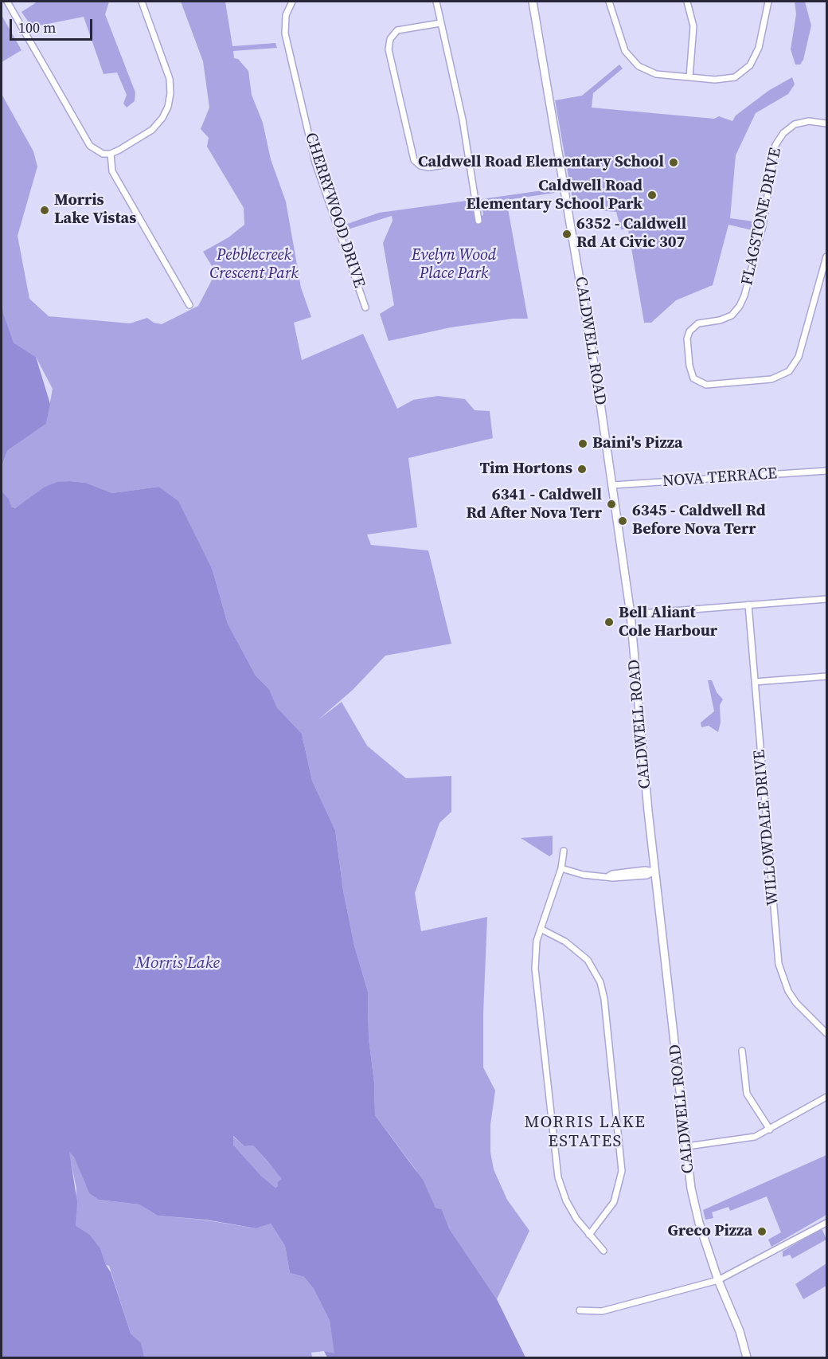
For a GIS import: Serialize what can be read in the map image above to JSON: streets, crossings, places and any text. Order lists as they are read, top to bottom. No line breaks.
{"streets":{"street":["CHERRYWOOD DRIVE","FLAGSTONE DRIVE","CALDWELL ROAD","NOVA TERRACE","WILLOWDALE DRIVE"]},"crossings":[["CALDWELL ROAD","NOVA TERRACE"]],"districts":["MORRIS LAKE ESTATES"],"water":["Morris Lake"],"parks":["Pebblecreek Crescent Park","Evelyn Wood Place Park"],"places":["Caldwell Road Elementary School","Caldwell Road Elementary School Park","Morris Lake Vistas","6352 - Caldwell Rd At Civic 307","Baini's Pizza","Tim Hortons","6341 - Caldwell Rd After Nova Terr","6345 - Caldwell Rd Before Nova Terr","Bell Aliant Cole Harbour","Greco Pizza"],"scale_bar":"100 m"}
